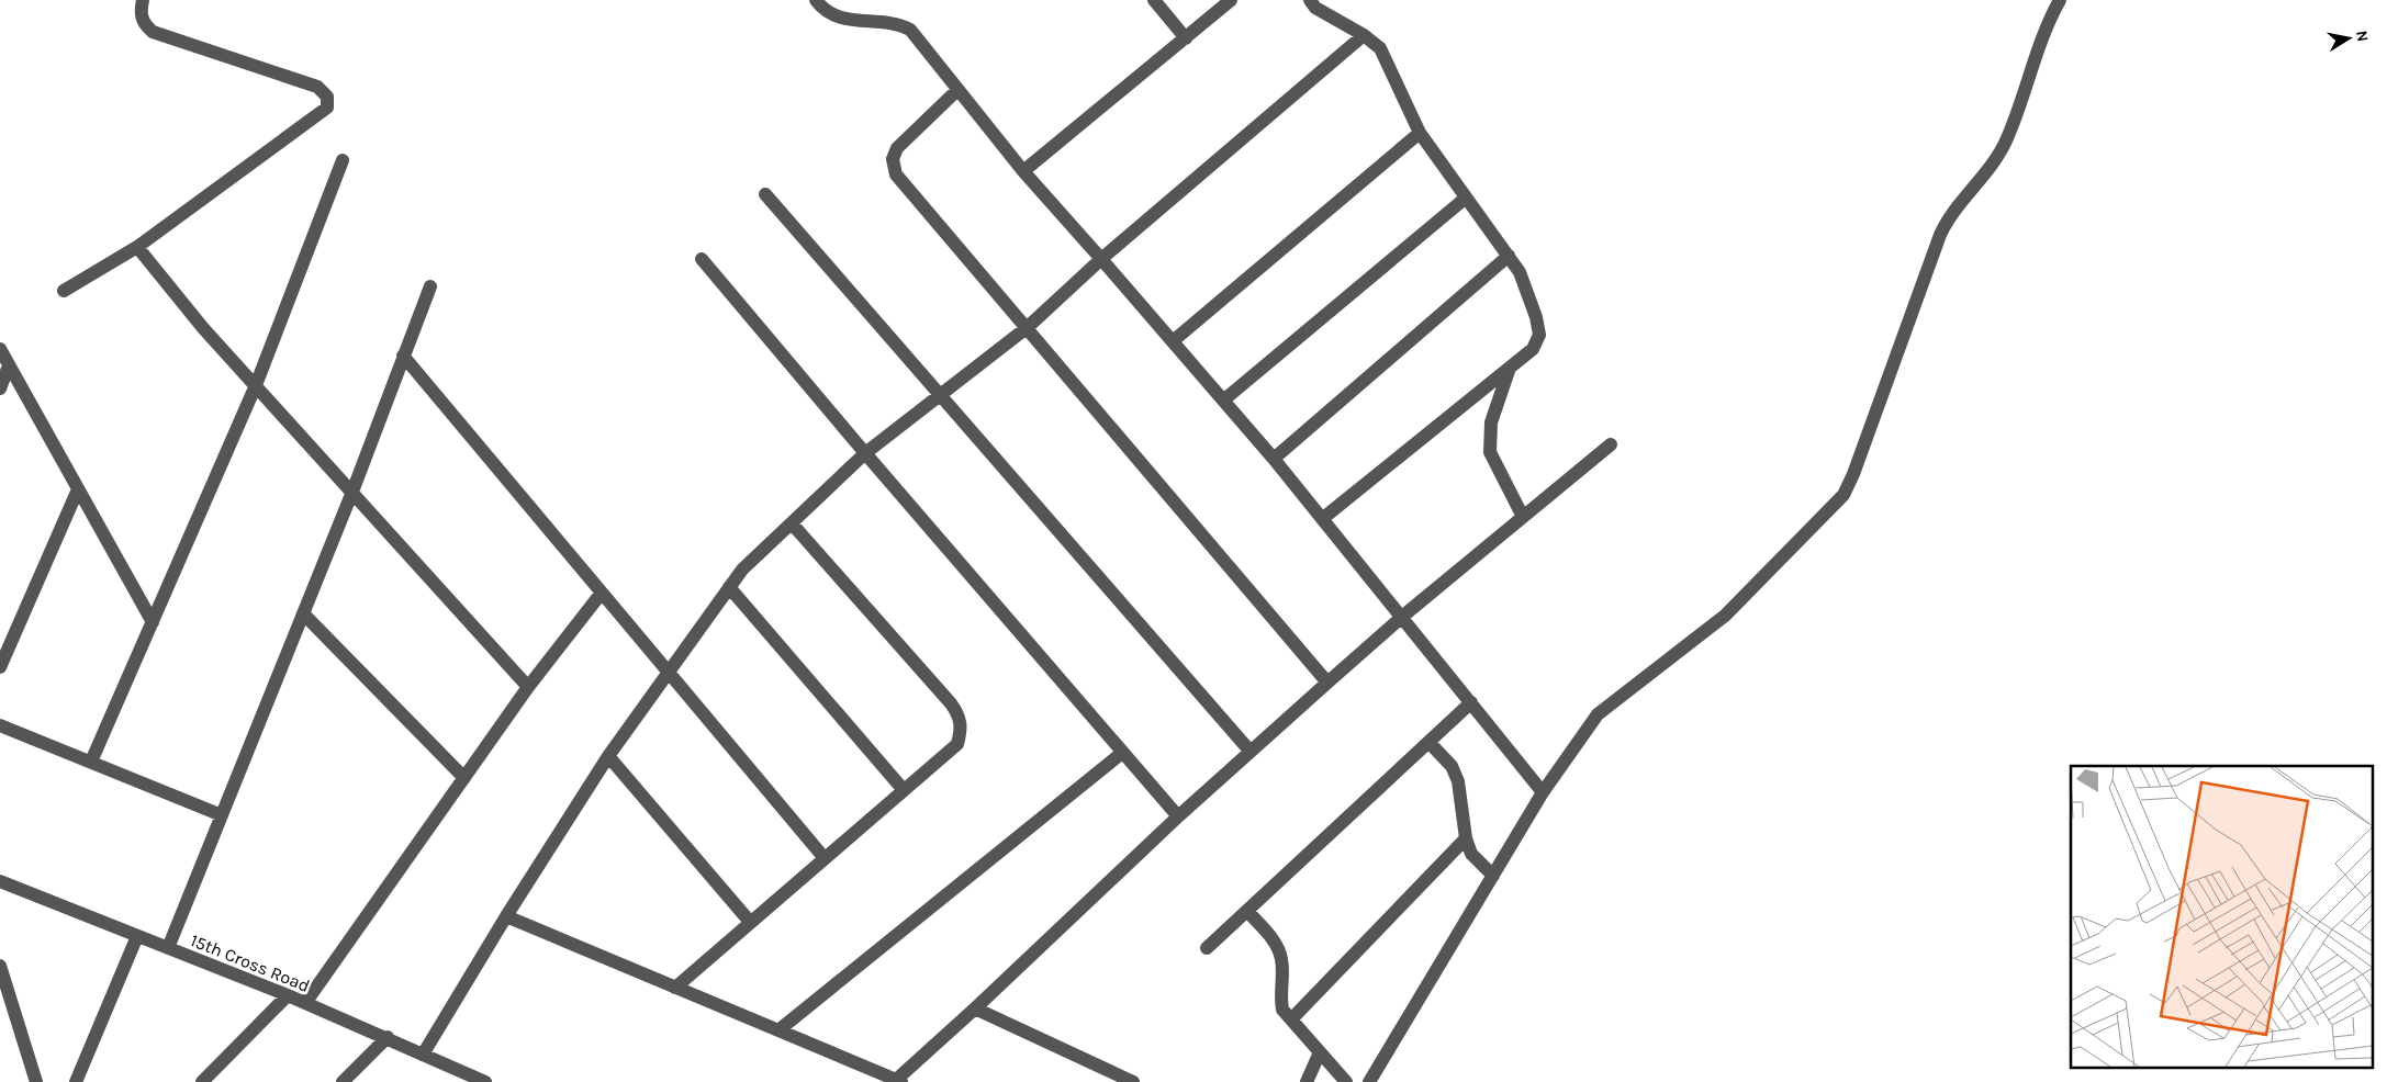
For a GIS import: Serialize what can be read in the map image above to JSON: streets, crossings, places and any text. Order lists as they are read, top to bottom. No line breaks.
{"streets":{"street":["15th Cross Road"]},"north":"right"}
